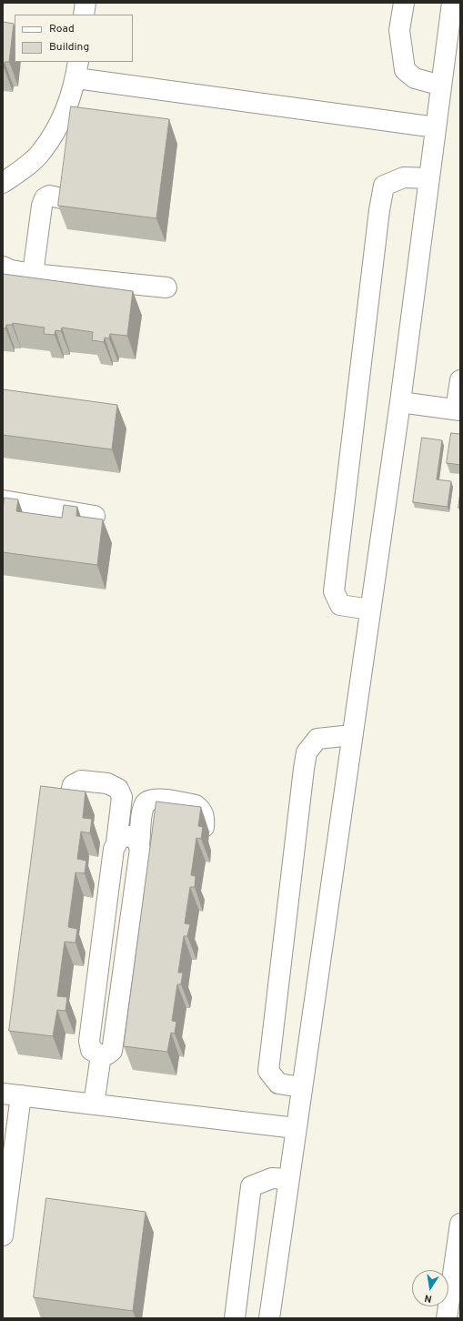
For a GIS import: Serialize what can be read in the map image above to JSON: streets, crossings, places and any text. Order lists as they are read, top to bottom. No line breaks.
{"legend":["Road","Building"],"north":"bottom"}
